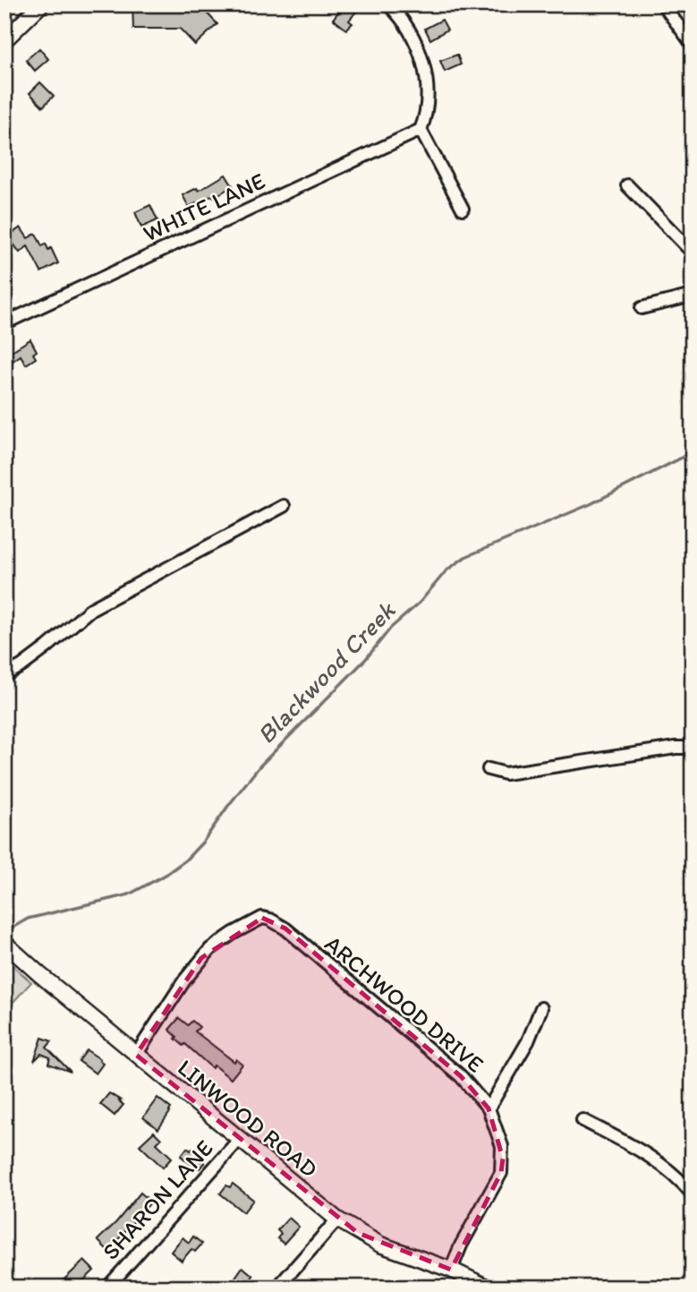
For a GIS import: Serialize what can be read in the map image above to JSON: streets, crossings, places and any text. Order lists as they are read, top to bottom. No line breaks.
{"streets":{"main road":["LINWOOD ROAD"],"street":["WHITE LANE","ARCHWOOD DRIVE","SHARON LANE"]},"crossings":[["ARCHWOOD DRIVE","LINWOOD ROAD"],["LINWOOD ROAD","SHARON LANE"]],"water":["Blackwood Creek"]}
